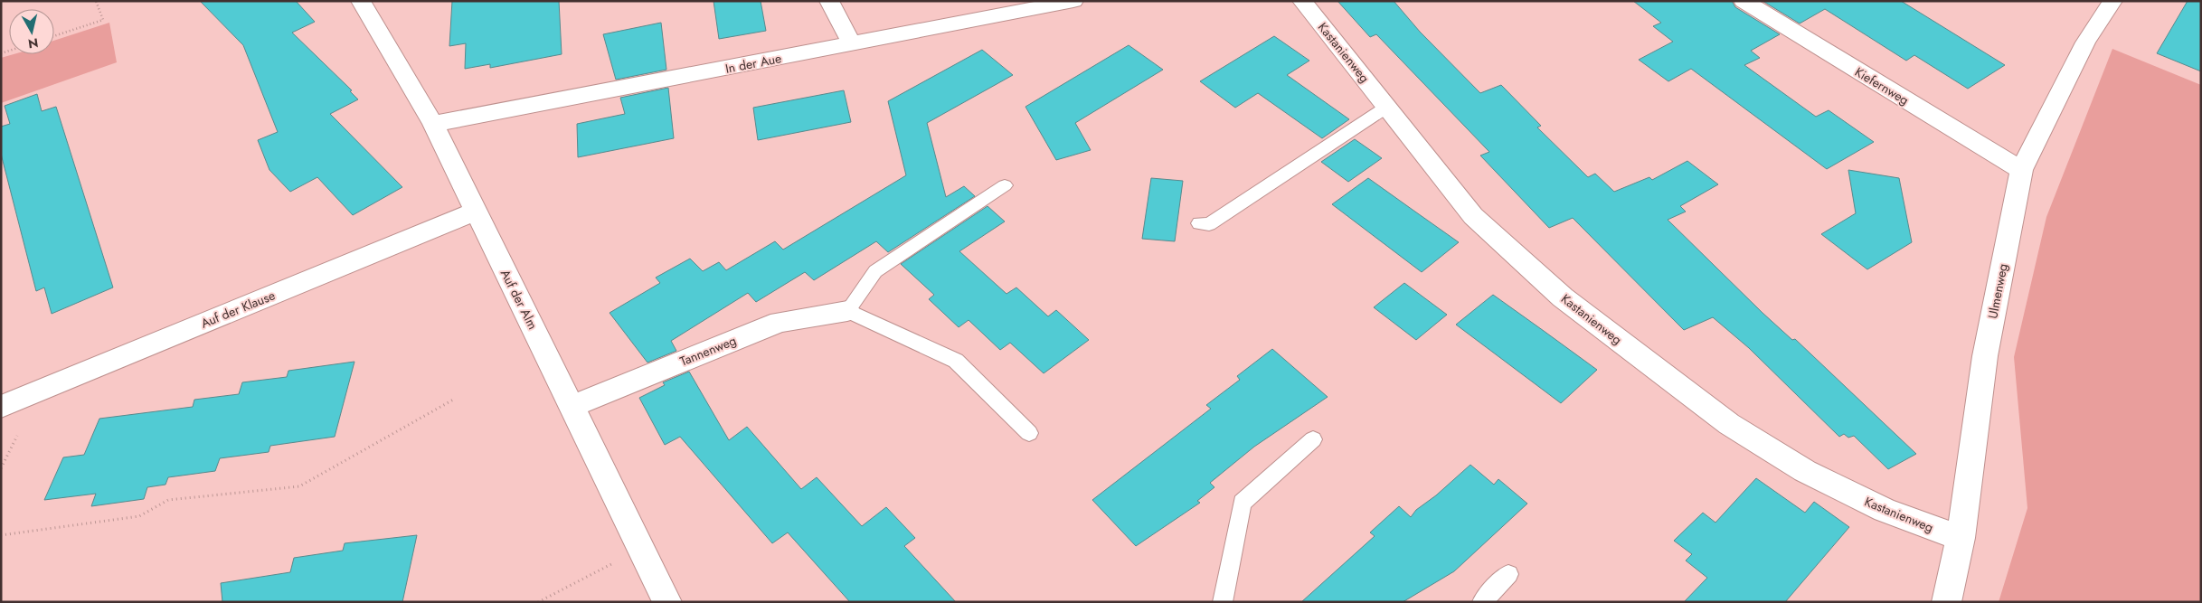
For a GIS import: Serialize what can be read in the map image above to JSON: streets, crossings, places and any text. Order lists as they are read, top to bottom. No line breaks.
{"streets":{"street":["Kastanienweg","In der Aue","Kiefernweg","Ulmenweg","Auf der Alm","Auf der Klause","Tannenweg"]},"crossings":[["Kastanienweg","Ulmenweg"],["In der Aue","Auf der Alm"],["Kiefernweg","Ulmenweg"],["Auf der Alm","Auf der Klause"],["Auf der Alm","Tannenweg"]],"north":"bottom"}
